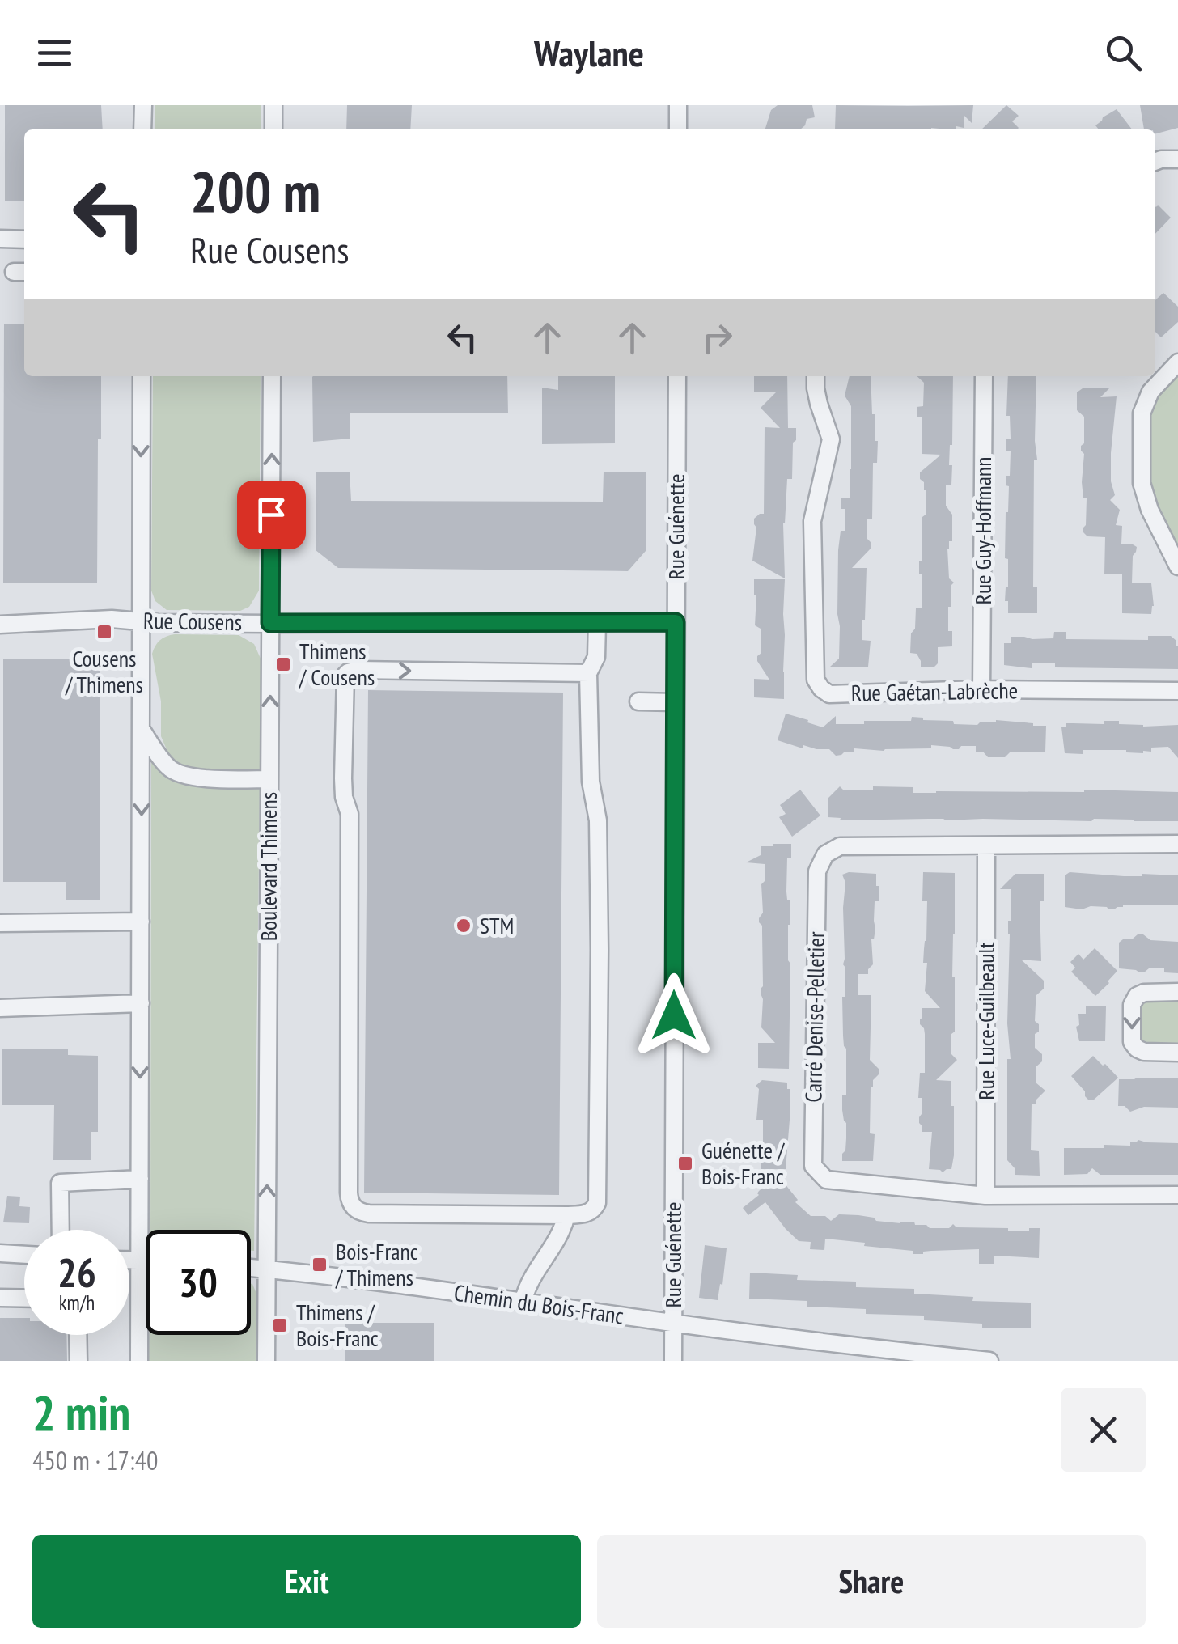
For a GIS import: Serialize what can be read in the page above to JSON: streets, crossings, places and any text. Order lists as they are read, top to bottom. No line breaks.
{"streets":{"street":["Rue Guénette","Rue Guy-Hoffmann","Rue Cousens","Rue Gaétan-Labrèche","Boulevard Thimens","Carré Denise-Pelletier","Rue Luce-Guilbeault","Chemin du Bois-Franc"]},"crossings":[["Rue Guénette","Rue Cousens"],["Rue Guénette","Chemin du Bois-Franc"],["Rue Guy-Hoffmann","Rue Gaétan-Labrèche"],["Rue Cousens","Boulevard Thimens"],["Boulevard Thimens","Chemin du Bois-Franc"],["Carré Denise-Pelletier","Rue Luce-Guilbeault"]],"places":{"transit":["Cousens / Thimens","Thimens / Cousens","Guénette / Bois-Franc","Bois-Franc / Thimens","Thimens / Bois-Franc"],"other":["STM"]},"page":{"header":"Waylane","turn":["200 m","Rue Cousens"],"speed":"26 km/h","limit":"30","heading":["2 min","450 m · 17:40"],"buttons":["Exit","Share"]}}
